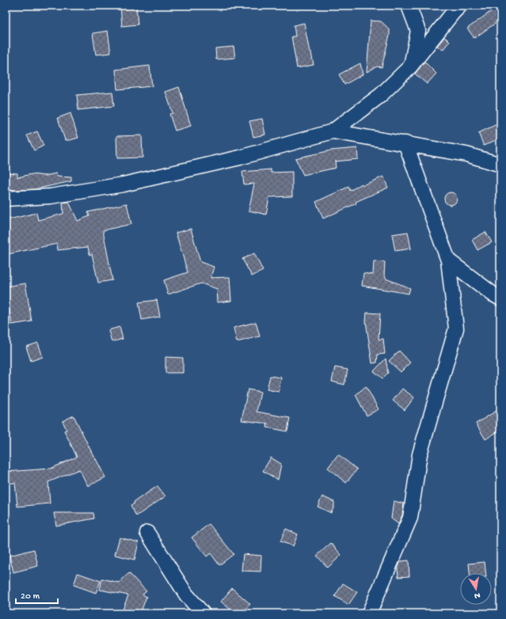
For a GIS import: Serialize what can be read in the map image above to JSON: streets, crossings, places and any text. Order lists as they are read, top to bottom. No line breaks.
{"scale_bar":"20 m","north":"bottom"}
